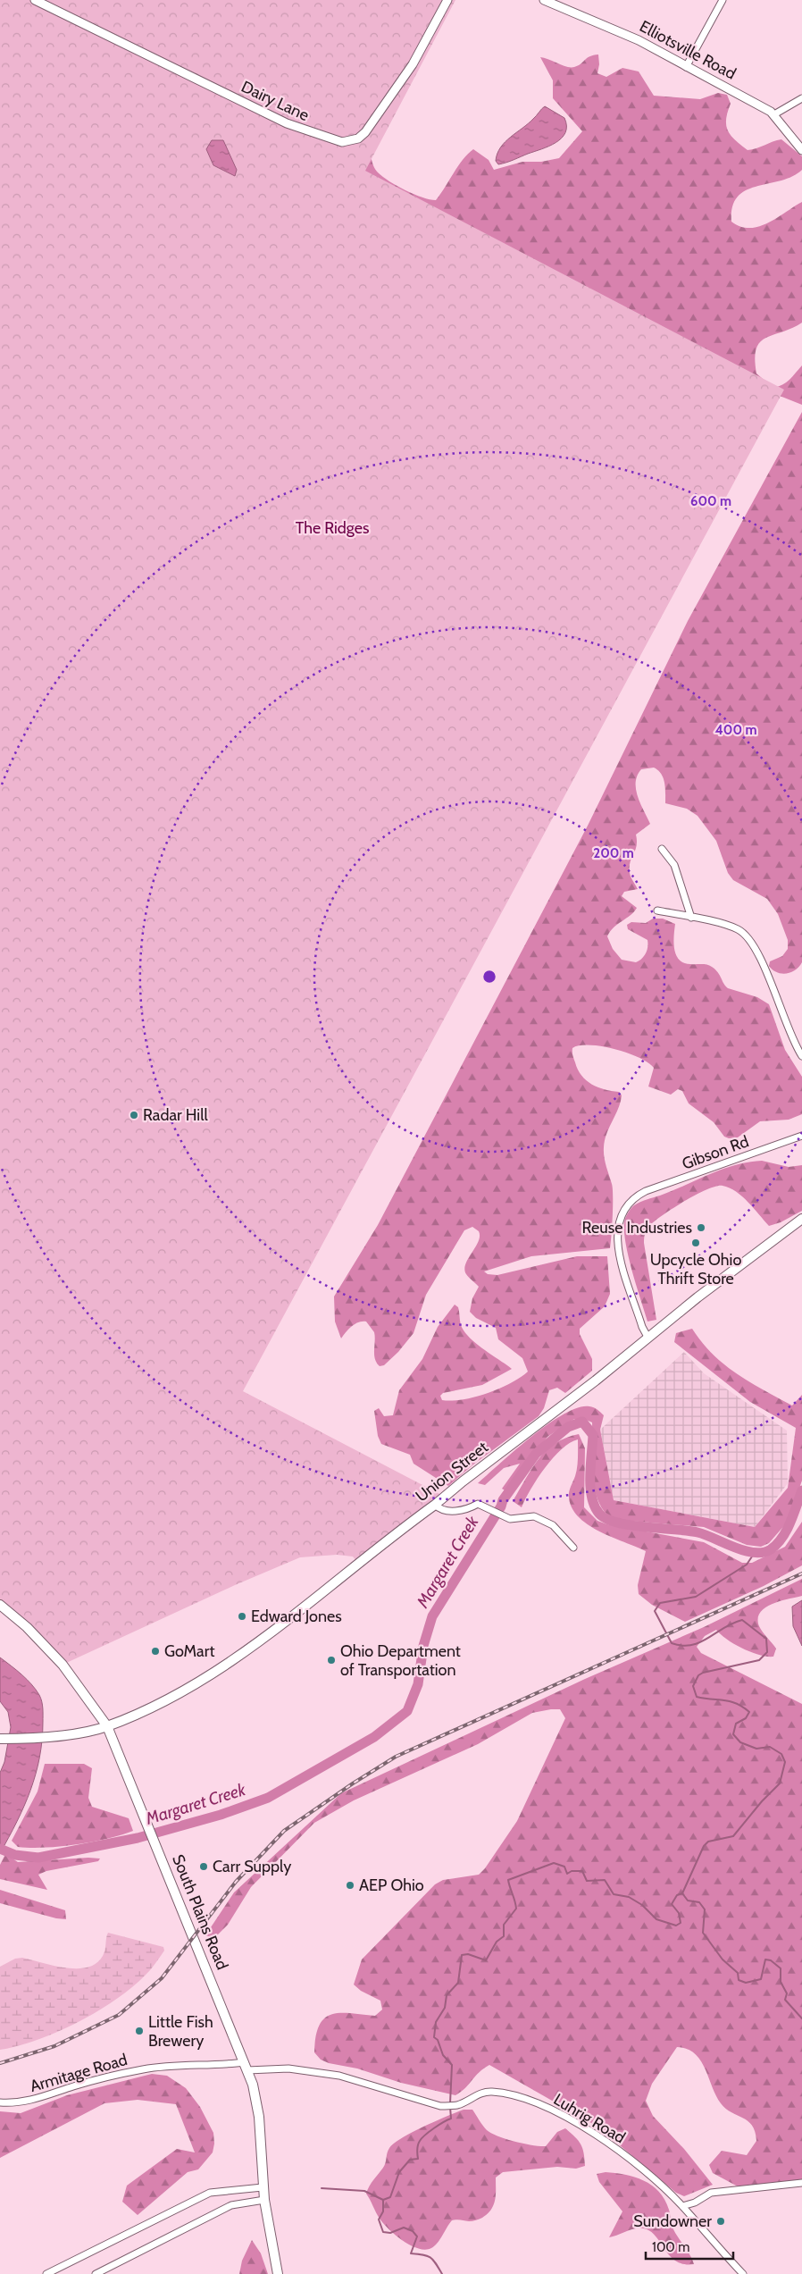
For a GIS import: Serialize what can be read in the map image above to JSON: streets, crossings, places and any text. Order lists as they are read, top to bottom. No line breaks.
{"streets":{"main road":["Union Street","South Plains Road"],"street":["Elliotsville Road","Dairy Lane","Gibson Rd","Armitage Road","Luhrig Road"]},"crossings":[["Gibson Rd","Union Street"],["Union Street","South Plains Road"],["South Plains Road","Armitage Road"],["South Plains Road","Luhrig Road"],["Armitage Road","Luhrig Road"]],"water":["Margaret Creek"],"parks":["The Ridges"],"places":["Radar Hill","Reuse Industries","Upcycle Ohio Thrift Store","Edward Jones","GoMart","Ohio Department of Transportation","Carr Supply","AEP Ohio","Little Fish Brewery","Sundowner"],"scale_bar":"100 m","rings":["600 m","400 m","200 m"]}
